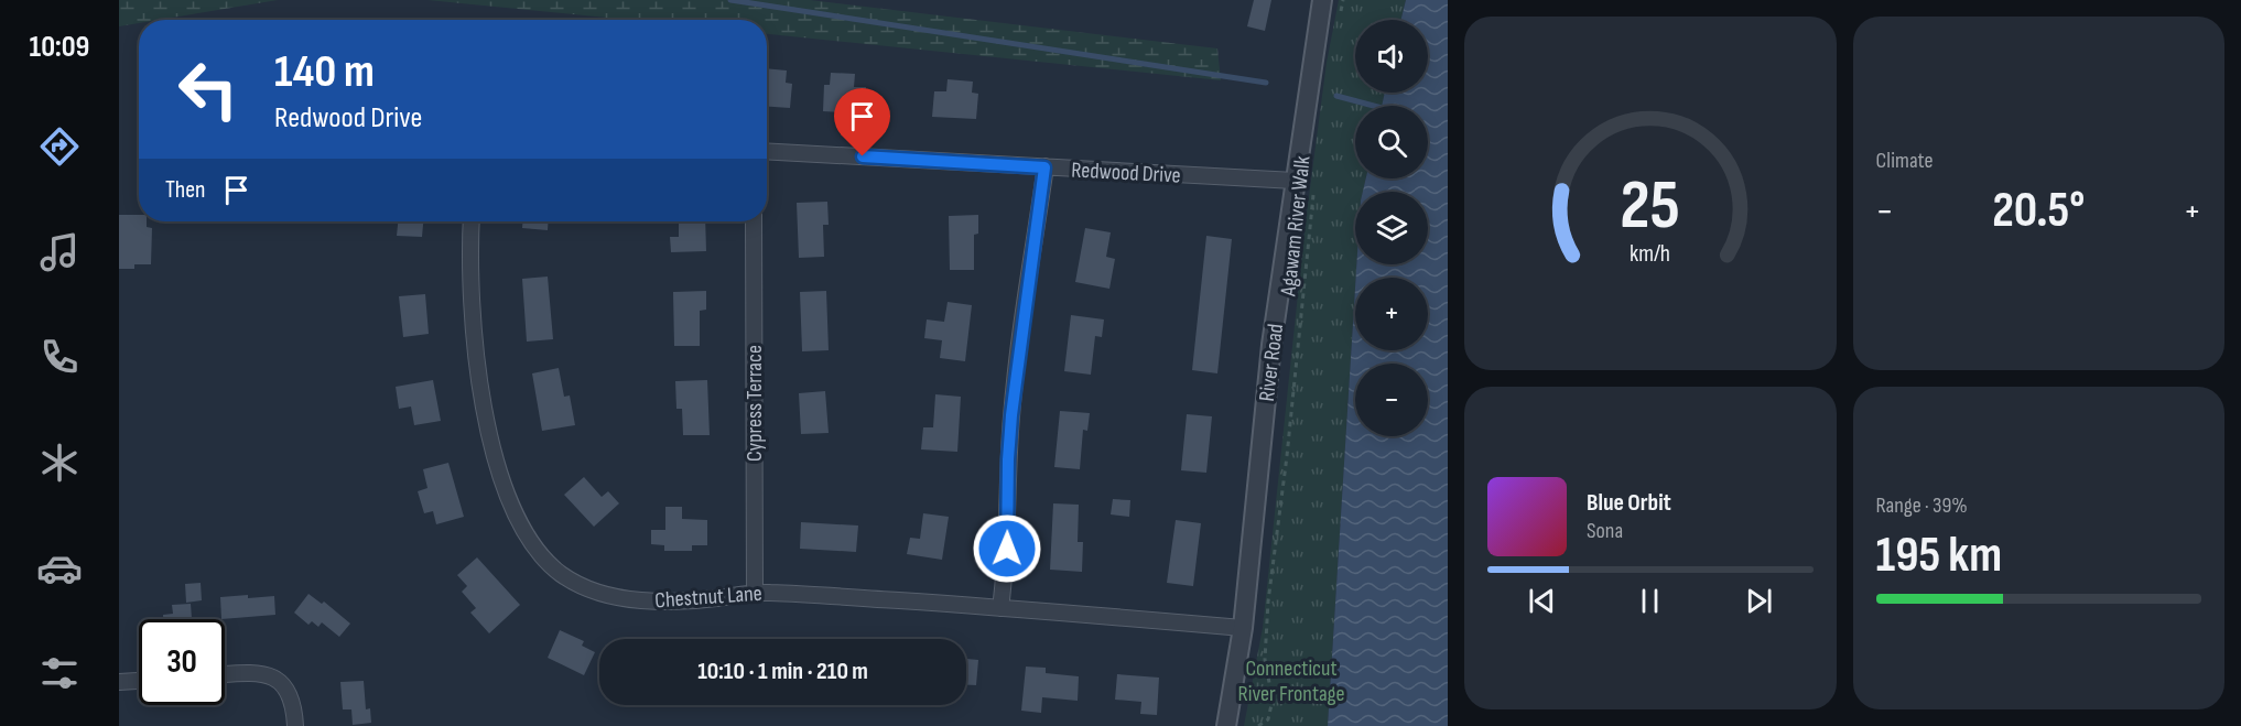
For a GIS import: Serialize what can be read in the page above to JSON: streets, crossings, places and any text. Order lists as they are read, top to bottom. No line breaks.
{"streets":{"street":["Redwood Drive","River Road","Cypress Terrace","Chestnut Lane"],"path":["Agawam River Walk"]},"crossings":[["Redwood Drive","River Road"],["River Road","Chestnut Lane"],["Cypress Terrace","Chestnut Lane"]],"parks":["Connecticut River Frontage"],"page":{"tabs":"10:09","tile":["Climate",["Range · 39%","195 km"]],"map_buttons":["+","−"],"turn":["140 m","Redwood Drive"],"then":"Then","heat":["−","20.5°","+"],"song":["Blue Orbit","Sona"],"limit":"30","trip":"10:10 · 1 min · 210 m","gauge":["25","km/h"]}}
